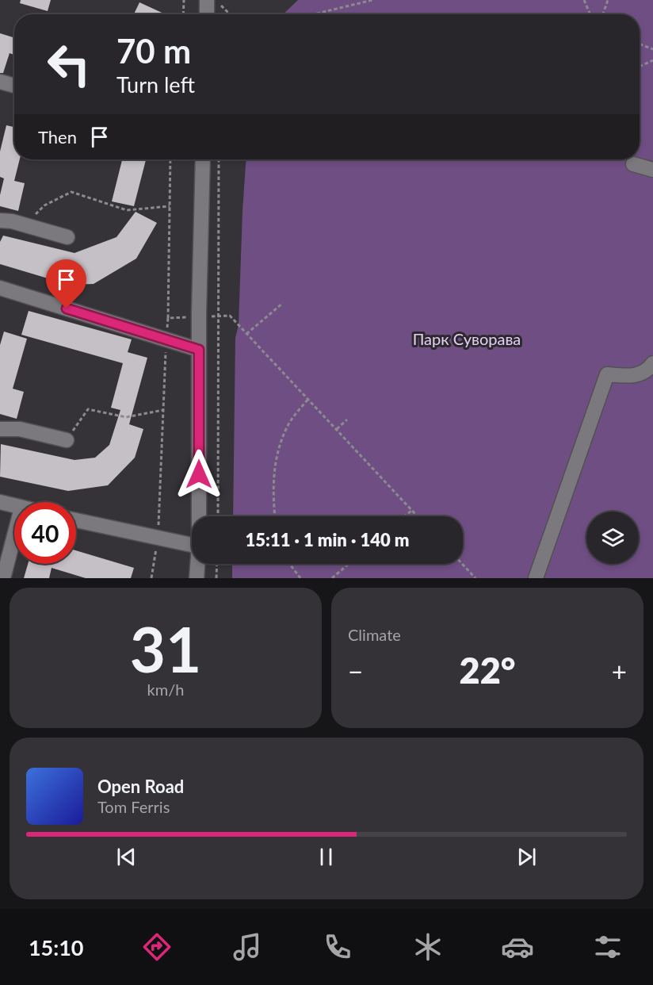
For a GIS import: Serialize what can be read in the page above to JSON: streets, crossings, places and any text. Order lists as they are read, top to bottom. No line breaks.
{"parks":["Парк Суворава"],"page":{"turn":["70 m","Turn left"],"then":"Then","limit":"40","trip":"15:11 · 1 min · 140 m","tile":[["31","km/h"],"Climate"],"heat":["−","22°","+"],"song":["Open Road","Tom Ferris"],"tabs":"15:10"}}
